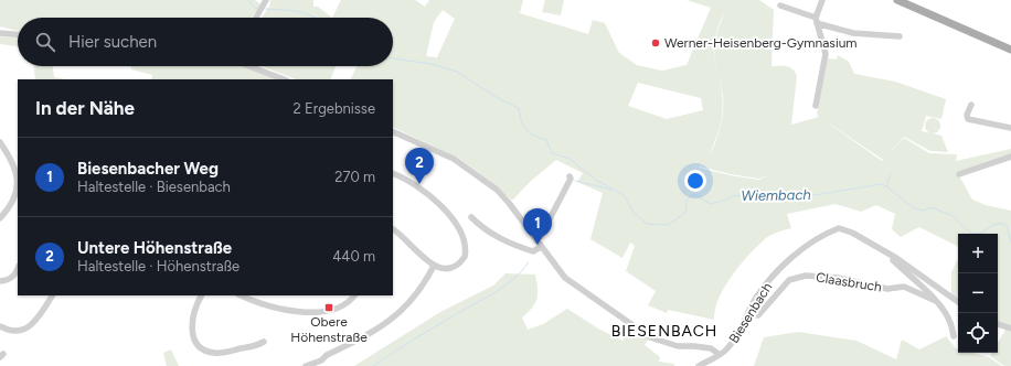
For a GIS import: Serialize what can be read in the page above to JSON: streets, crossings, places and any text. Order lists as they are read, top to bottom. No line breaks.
{"streets":{"street":["Claasbruch","Biesenbach"]},"crossings":[["Claasbruch","Biesenbach"]],"districts":["BIESENBACH"],"water":["Wiembach"],"places":{"other":["Werner-Heisenberg-Gymnasium"],"transit":["Obere Höhenstraße"]},"page":{"search":"Hier suchen","heading":["In der Nähe","2 Ergebnisse"],"list":[{"mark":"1","name":"Biesenbacher Weg","note":"Haltestelle · Biesenbach","value":"270 m"},{"mark":"2","name":"Untere Höhenstraße","note":"Haltestelle · Höhenstraße","value":"440 m"}],"pins":["2","1"],"map_buttons":["+","−"]}}
